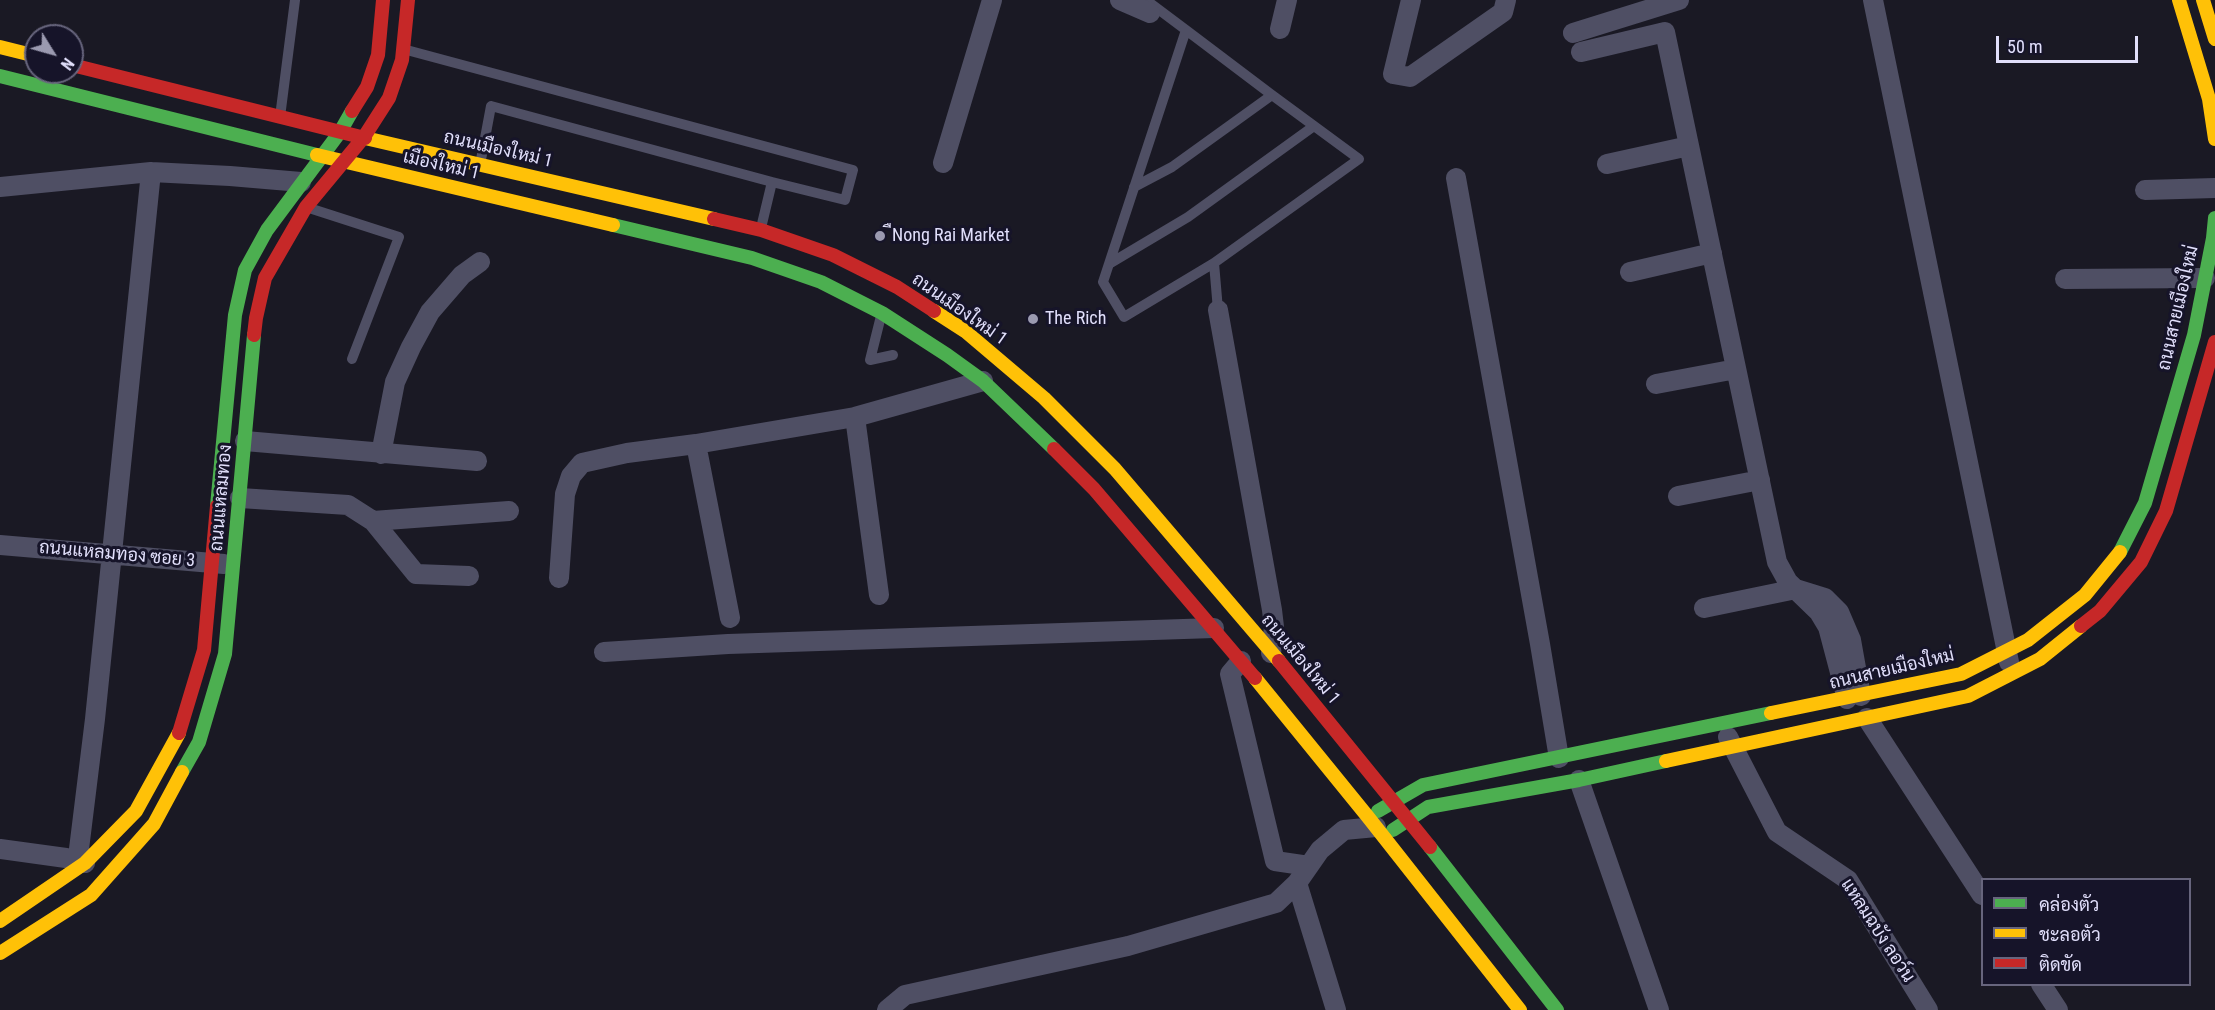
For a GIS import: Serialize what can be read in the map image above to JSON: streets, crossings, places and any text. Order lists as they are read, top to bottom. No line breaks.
{"streets":{"street":["ถนนเมืองใหม่ 1","เมืองใหม่ 1","ถนนสายเมืองใหม่","ถนนแหลมทอง","ถนนแหลมทอง ซอย 3","แหลมฉบัง ลอว์น"]},"crossings":[["ถนนเมืองใหม่ 1","เมืองใหม่ 1"],["ถนนเมืองใหม่ 1","ถนนสายเมืองใหม่"],["ถนนเมืองใหม่ 1","ถนนแหลมทอง"],["เมืองใหม่ 1","ถนนแหลมทอง"],["ถนนสายเมืองใหม่","แหลมฉบัง ลอว์น"],["ถนนแหลมทอง","ถนนแหลมทอง ซอย 3"]],"places":["ืNong Rai Market","The Rich"],"legend":["คล่องตัว","ชะลอตัว","ติดขัด"],"scale_bar":"50 m","north":"bottom right"}
